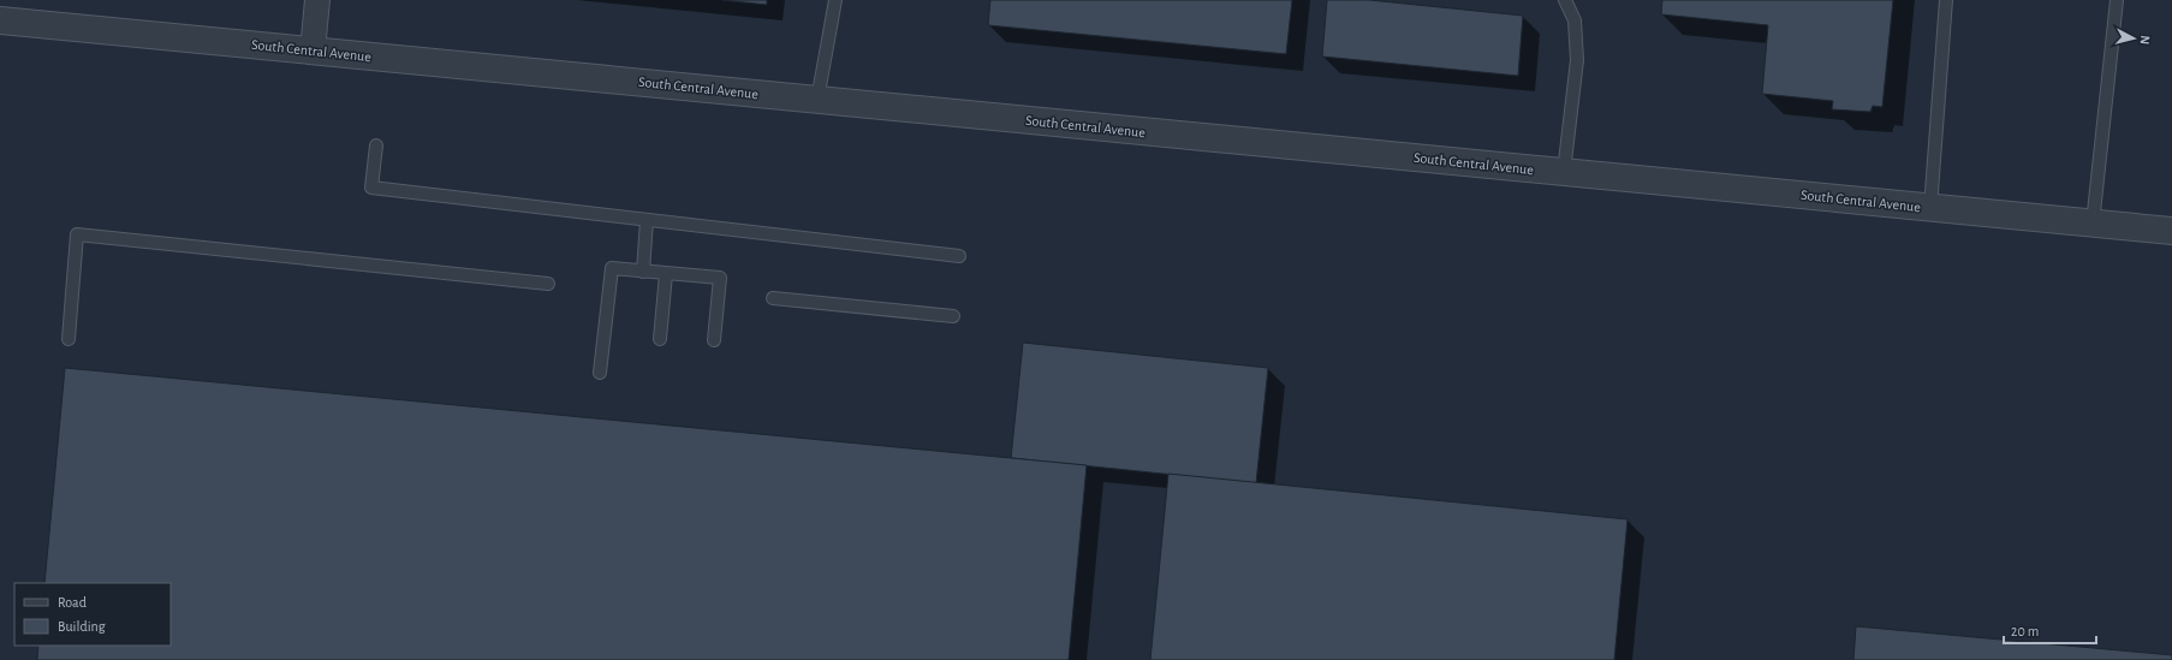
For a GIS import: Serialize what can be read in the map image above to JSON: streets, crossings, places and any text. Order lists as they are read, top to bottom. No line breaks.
{"streets":{"street":["South Central Avenue"]},"legend":["Road","Building"],"scale_bar":"20 m","north":"right"}
